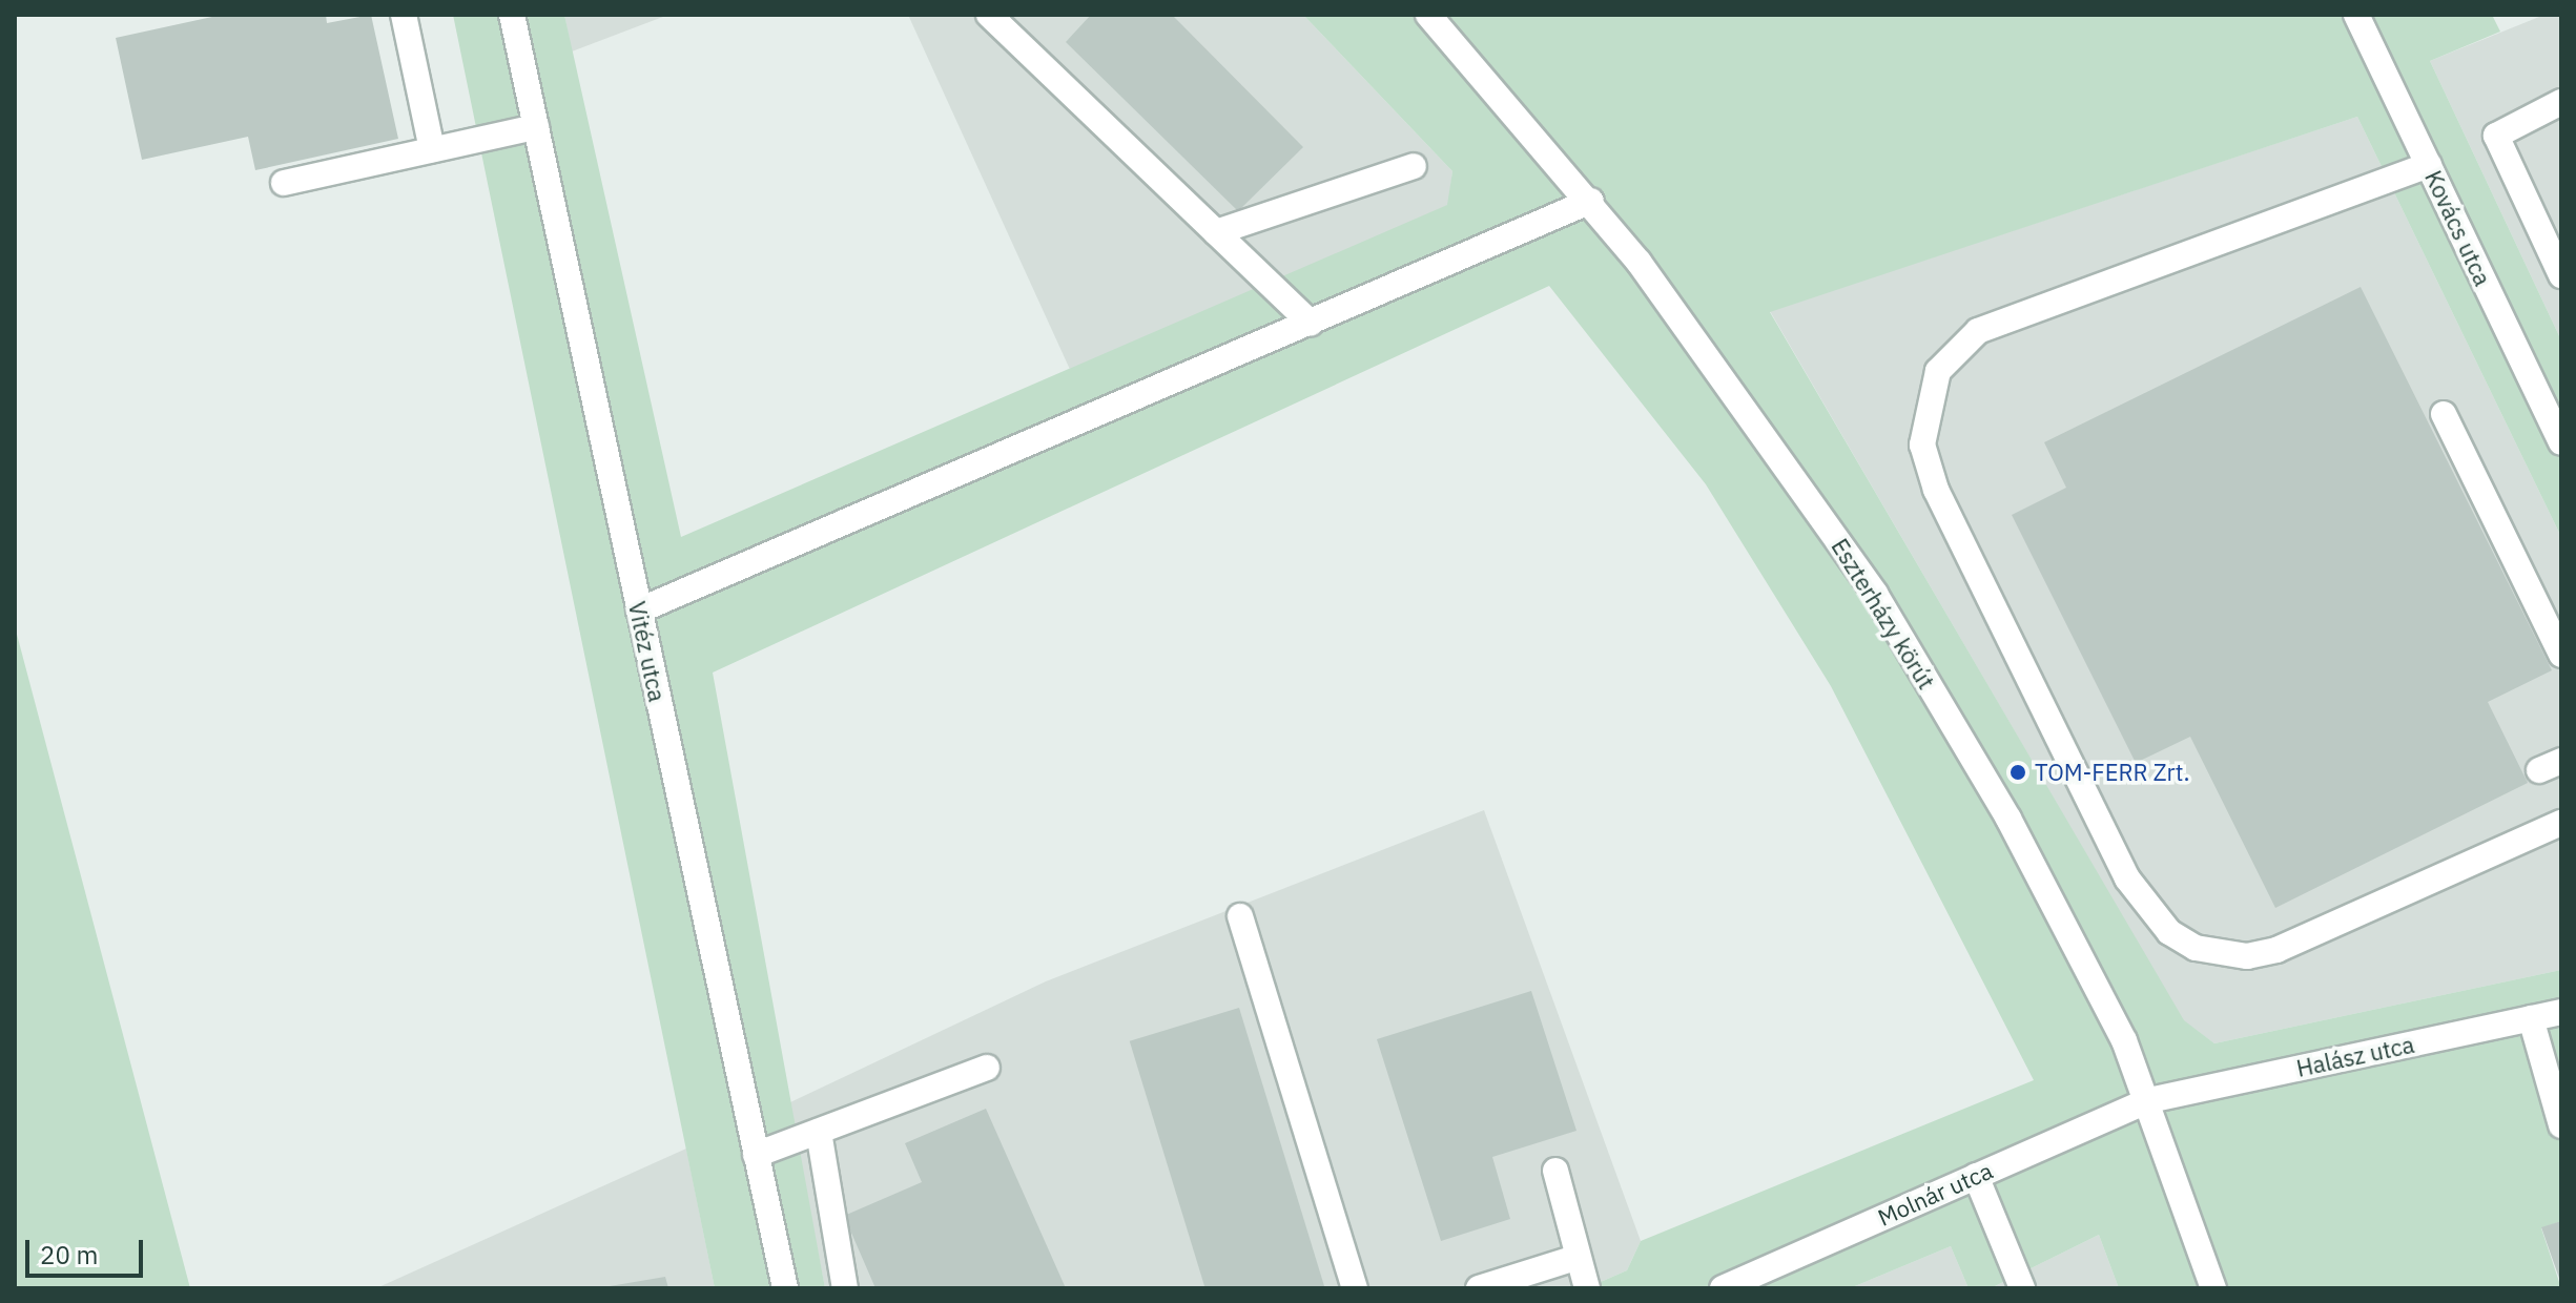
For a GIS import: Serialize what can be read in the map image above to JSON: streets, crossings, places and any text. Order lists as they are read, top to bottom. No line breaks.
{"streets":{"street":["Kovács utca","Eszterházy körút","Vitéz utca","Halász utca","Molnár utca"]},"crossings":[["Eszterházy körút","Halász utca"],["Eszterházy körút","Molnár utca"],["Halász utca","Molnár utca"]],"places":["TOM-FERR Zrt."],"scale_bar":"20 m"}
